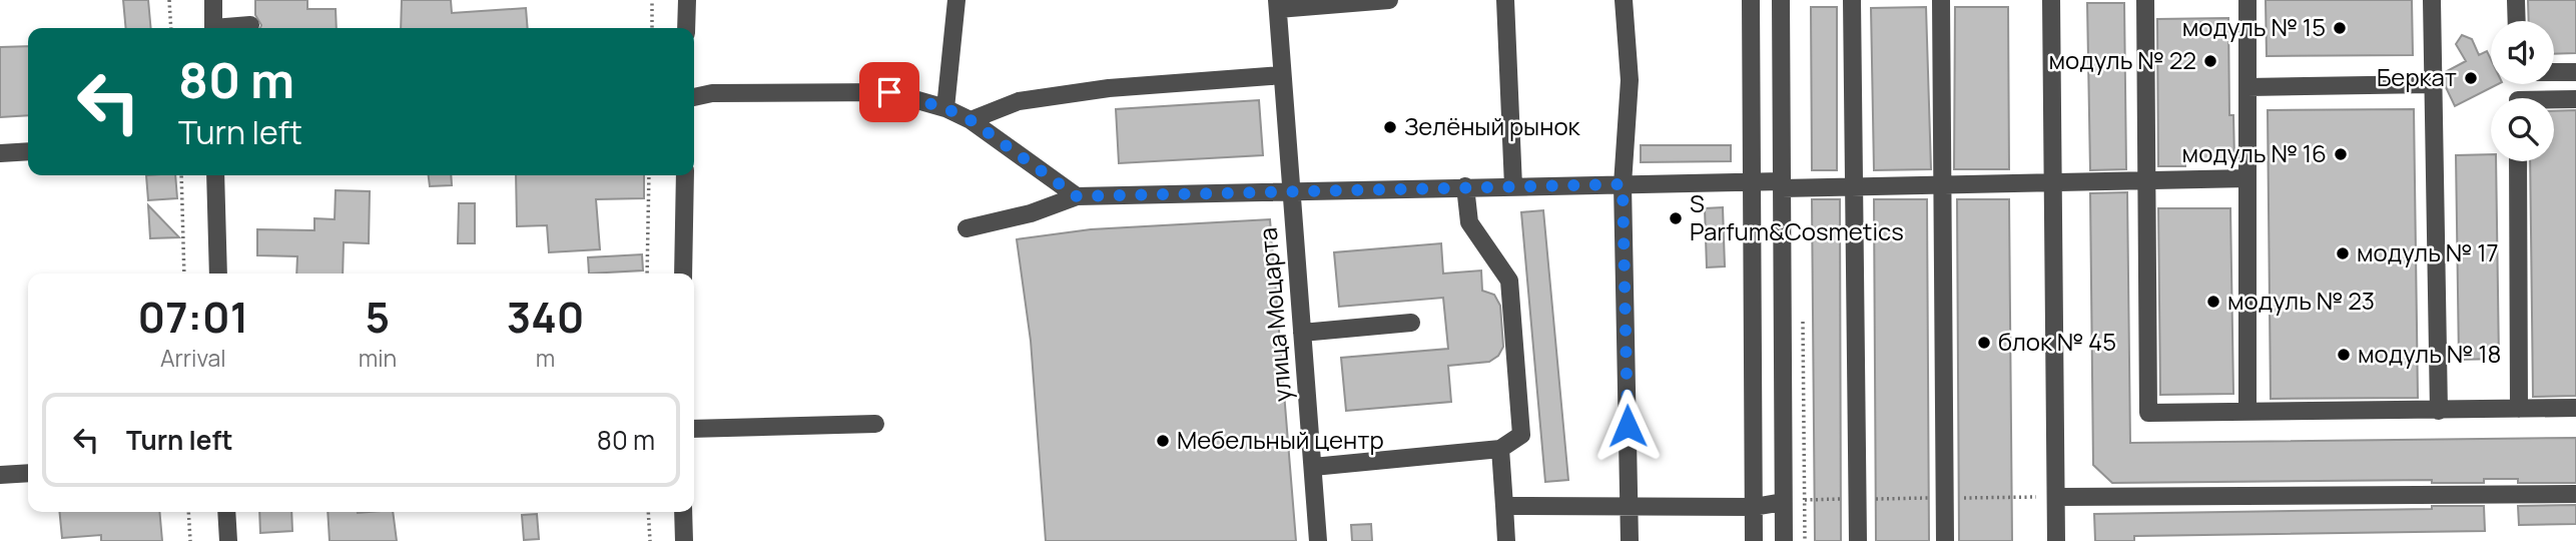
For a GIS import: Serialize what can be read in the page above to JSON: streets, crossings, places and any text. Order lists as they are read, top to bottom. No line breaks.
{"streets":{"street":["улица Моцарта"]},"places":["модуль № 15","модуль № 22","Беркат","Зелёный рынок","модуль № 16","S Parfum&Cosmetics","модуль № 17","модуль № 23","блок № 45","модуль № 18","Мебельный центр"],"page":{"turn":["80 m","Turn left"],"eta":["07:01","Arrival","5","min","340","m"],"list":[{"name":"Turn left","value":"80 m"}]}}
